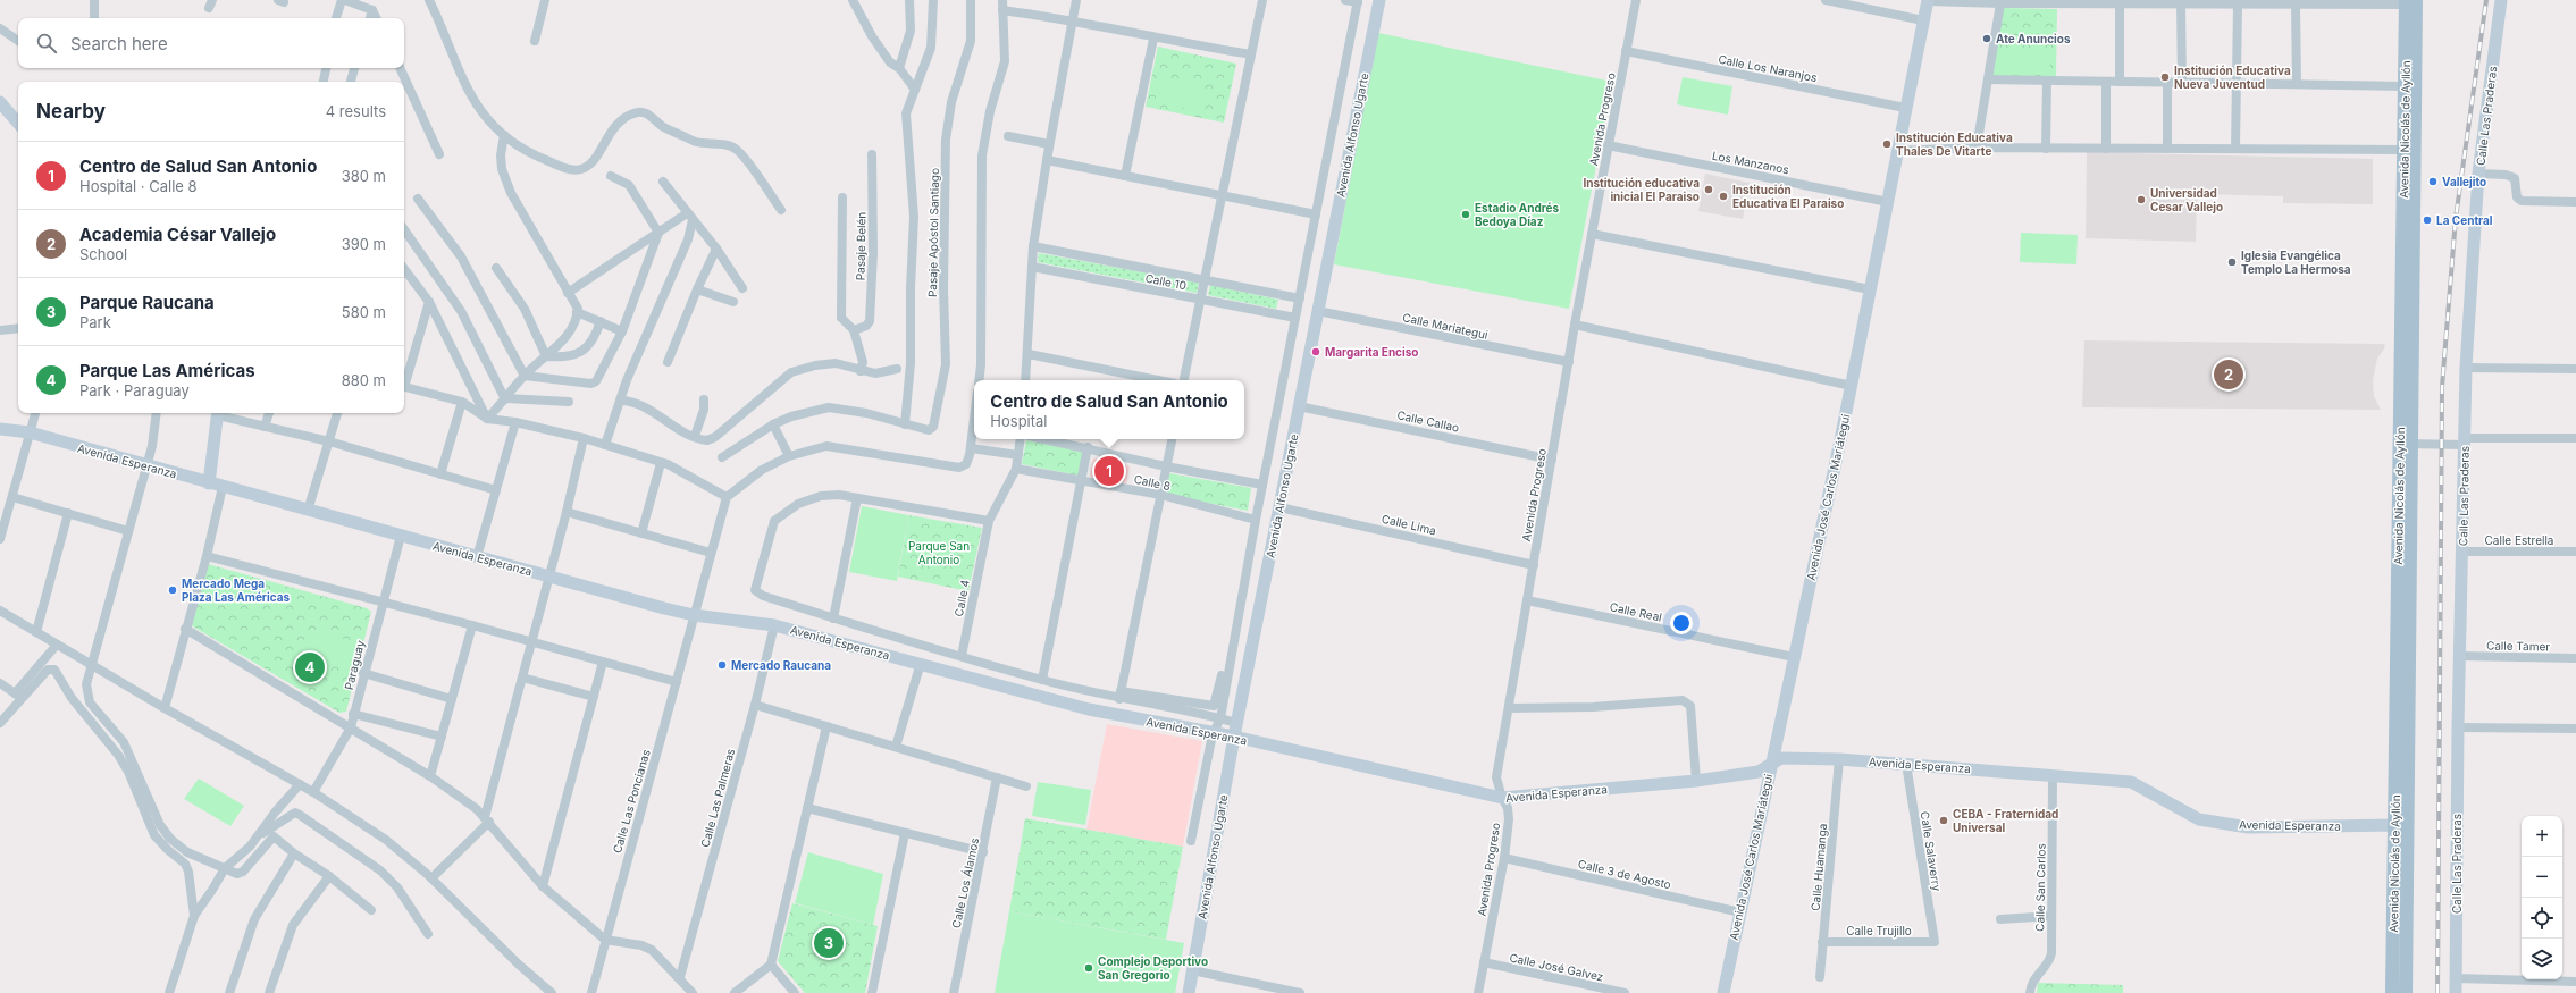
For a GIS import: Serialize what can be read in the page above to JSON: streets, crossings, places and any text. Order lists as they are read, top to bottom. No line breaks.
{"streets":{"main road":["Avenida Nicolás de Ayllón"],"street":["Calle Los Naranjos","Calle Las Praderas","Avenida Progreso","Avenida Alfonso Ugarte","Los Manzanos","Pasaje Apóstol Santiago","Pasaje Belén","Calle 10","Calle Mariategui","Calle Callao","Avenida Esperanza","Calle 8","Avenida José Carlos Mariátegui","Calle Lima","Calle Estrella","Calle 4","Calle Real","Calle Tamer","Paraguay","Calle Las Palmeras","Calle Las Poncianas","Calle Salaverry","Calle Huamanga","Calle 3 de Agosto","Calle Los Álamos","Calle San Carlos","Calle Trujillo","Calle José Galvez"]},"crossings":[["Calle Los Naranjos","Avenida Progreso"],["Calle Los Naranjos","Avenida José Carlos Mariátegui"],["Calle Las Praderas","Calle Estrella"],["Calle Las Praderas","Calle Tamer"],["Avenida Progreso","Los Manzanos"],["Avenida Progreso","Calle Mariategui"],["Avenida Progreso","Calle Callao"],["Avenida Progreso","Avenida Esperanza"],["Avenida Progreso","Calle Lima"],["Avenida Progreso","Calle Real"],["Avenida Progreso","Calle 3 de Agosto"],["Avenida Progreso","Calle José Galvez"],["Avenida Nicolás de Ayllón","Avenida Esperanza"],["Avenida Alfonso Ugarte","Calle 10"],["Avenida Alfonso Ugarte","Calle Mariategui"],["Avenida Alfonso Ugarte","Calle Callao"],["Avenida Alfonso Ugarte","Avenida Esperanza"],["Avenida Alfonso Ugarte","Calle 8"],["Avenida Alfonso Ugarte","Calle Lima"],["Los Manzanos","Avenida José Carlos Mariátegui"],["Avenida Esperanza","Avenida José Carlos Mariátegui"],["Avenida Esperanza","Paraguay"],["Avenida Esperanza","Calle Las Palmeras"],["Avenida Esperanza","Calle Las Poncianas"],["Avenida Esperanza","Calle Salaverry"],["Avenida Esperanza","Calle Huamanga"],["Avenida Esperanza","Calle San Carlos"],["Calle 8","Calle 4"],["Avenida José Carlos Mariátegui","Calle Real"],["Avenida José Carlos Mariátegui","Calle 3 de Agosto"],["Calle Salaverry","Calle Trujillo"],["Calle Huamanga","Calle Trujillo"]],"parks":["Parque San Antonio"],"places":["Ate Anuncios","Institución Educativa Nueva Juventud","Institución Educativa Thales De Vitarte","Vallejito","Institución educativa inicial El Paraiso","Institución Educativa El Paraiso","Universidad Cesar Vallejo","Estadio Andrés Bedoya Díaz","La Central","Iglesia Evangélica Templo La Hermosa","Margarita Enciso","Mercado Mega Plaza Las Américas","Mercado Raucana","CEBA - Fraternidad Universal","Complejo Deportivo San Gregorio"],"page":{"search":"Search here","heading":["Nearby","4 results"],"list":[{"mark":"1","name":"Centro de Salud San Antonio","note":"Hospital · Calle 8","value":"380 m"},{"mark":"2","name":"Academia César Vallejo","note":"School","value":"390 m"},{"mark":"3","name":"Parque Raucana","note":"Park","value":"580 m"},{"mark":"4","name":"Parque Las Américas","note":"Park · Paraguay","value":"880 m"}],"pins":["2","1","4","3"],"popup":["Centro de Salud San Antonio","Hospital"],"map_buttons":["+","−"]}}
